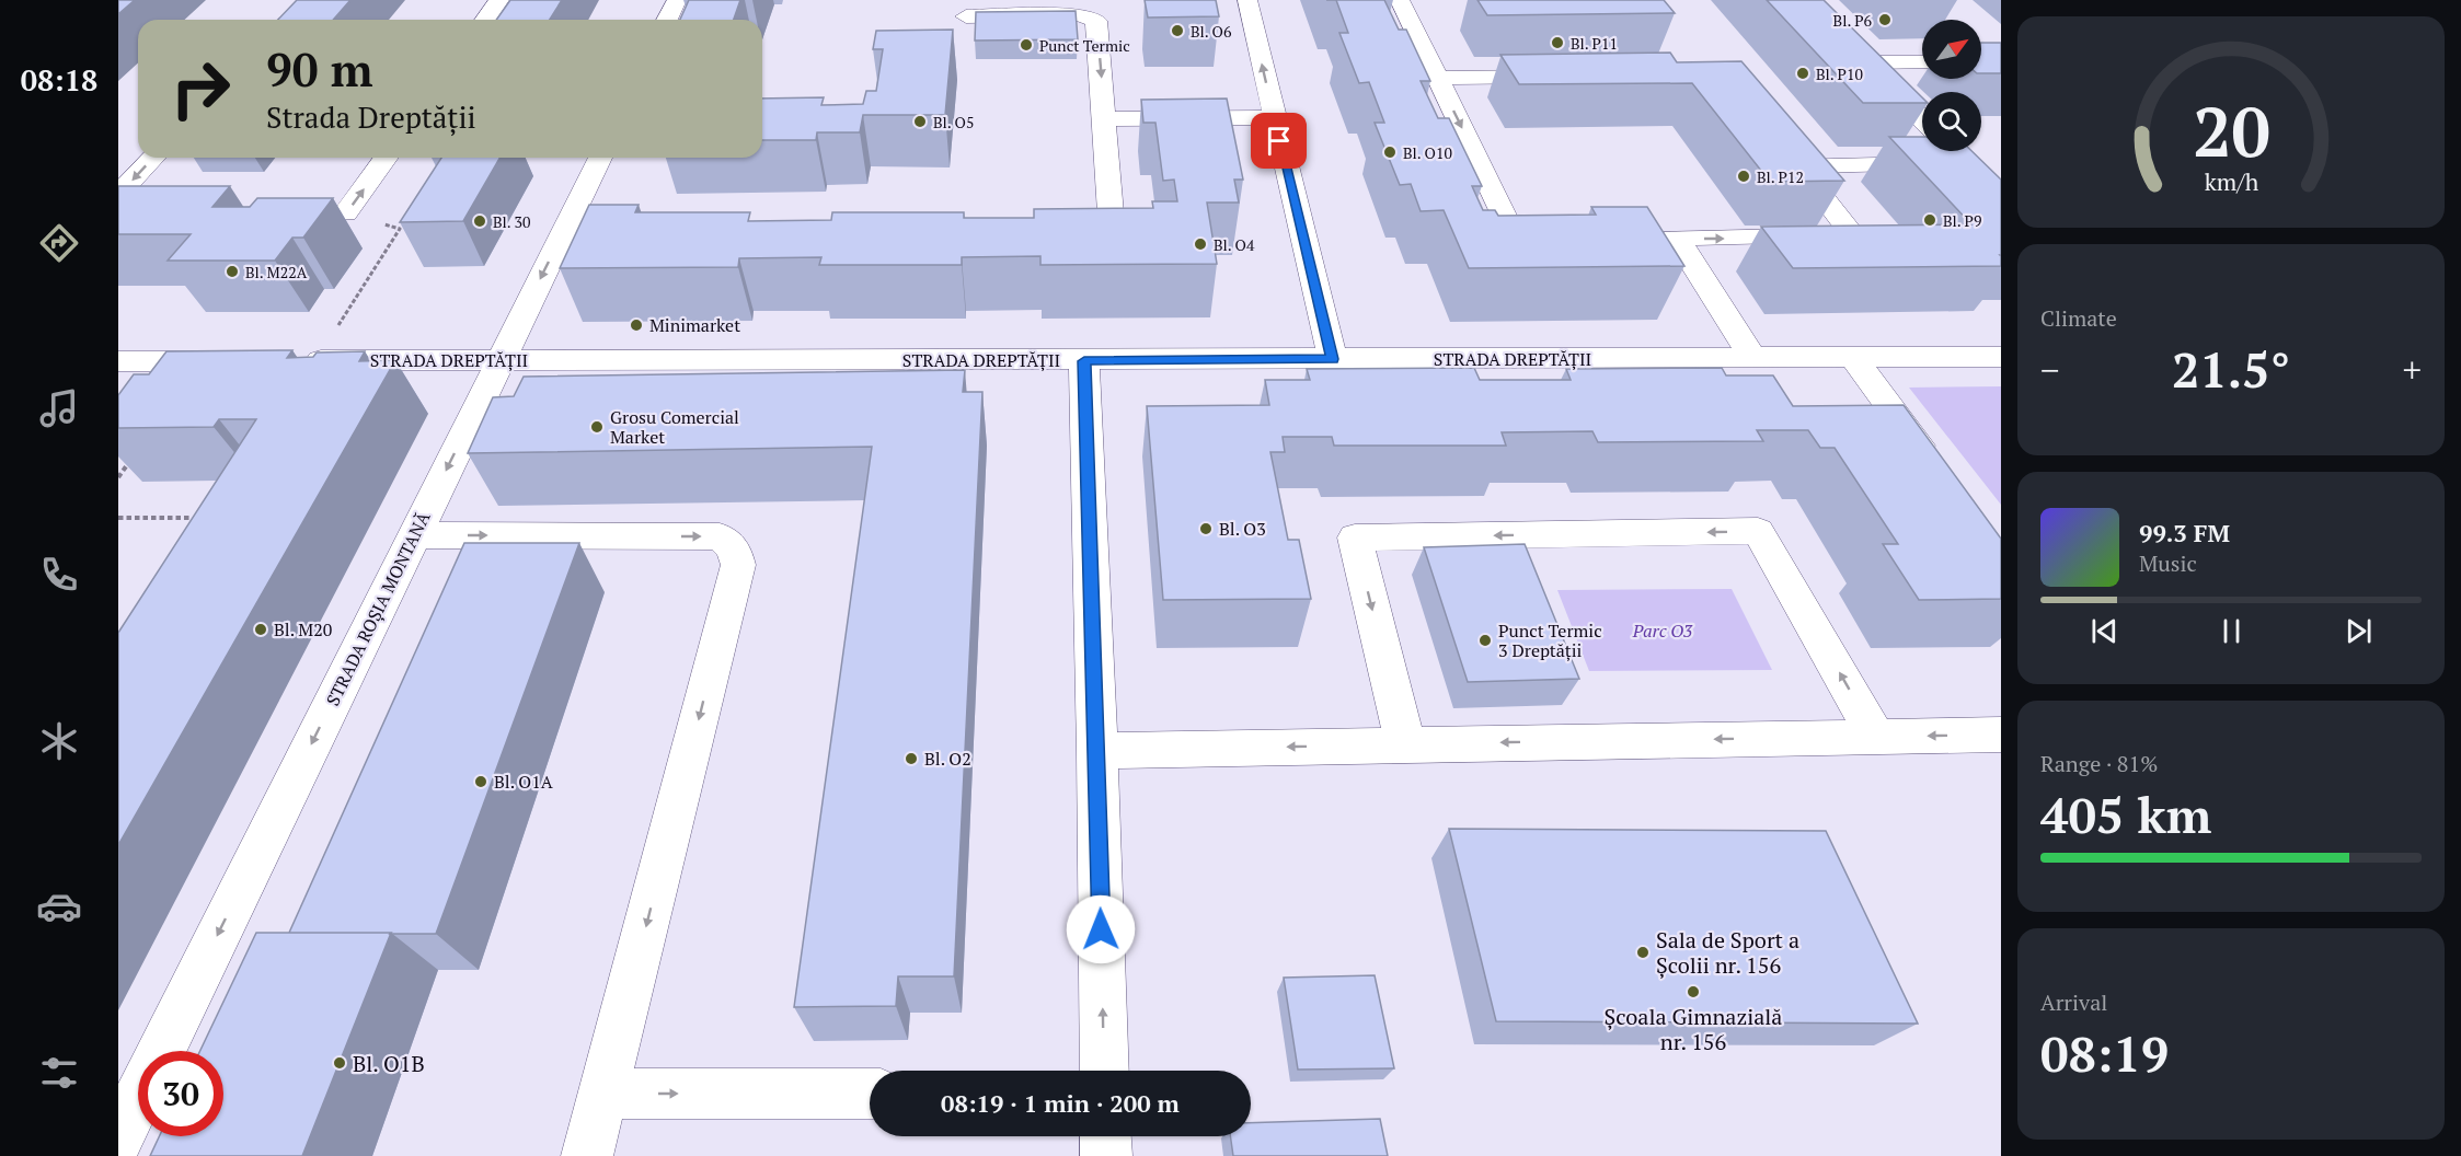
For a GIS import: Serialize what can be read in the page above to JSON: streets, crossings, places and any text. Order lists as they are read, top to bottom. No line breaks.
{"streets":{"street":["STRADA DREPTĂȚII","STRADA ROȘIA MONTANĂ"]},"crossings":[["STRADA DREPTĂȚII","STRADA ROȘIA MONTANĂ"]],"one_way":["STRADA ROȘIA MONTANĂ"],"parks":["Parc O3"],"places":["Bl. P6","Bl. O6","Bl. P11","Punct Termic","Bl. P10","Bl. O5","Bl. O10","Bl. P12","Bl. P9","Bl. 30","Bl. O4","Bl. M22A","Minimarket","Grosu Comercial Market","Bl. O3","Bl. M20","Punct Termic 3 Dreptății","Bl. O2","Bl. O1A","Sala de Sport a Școlii nr. 156","Școala Gimnazială nr. 156","Bl. O1B"],"north":"top right","page":{"tabs":"08:18","turn":["90 m","Strada Dreptății"],"tile":["Climate",["Range · 81%","405 km"],["Arrival","08:19"]],"heat":["−","21.5°","+"],"song":["99.3 FM","Music"],"limit":"30","trip":"08:19 · 1 min · 200 m","gauge":["20","km/h"]}}
